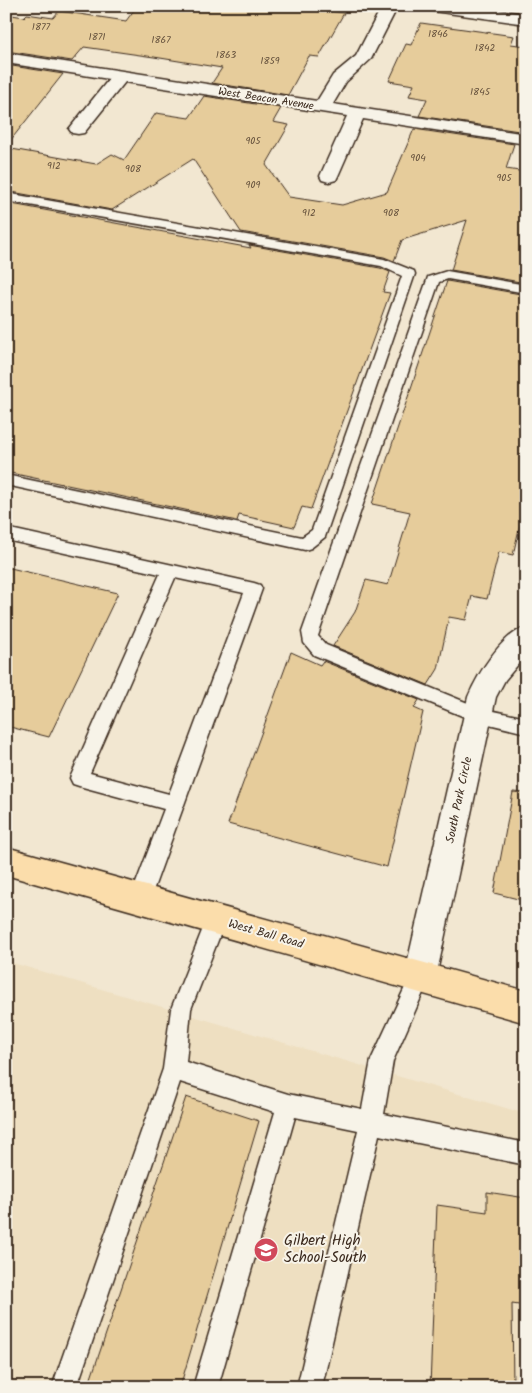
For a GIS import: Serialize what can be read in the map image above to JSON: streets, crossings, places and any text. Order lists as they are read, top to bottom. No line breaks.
{"streets":{"main road":["West Ball Road"],"street":["West Beacon Avenue","South Park Circle"]},"crossings":[["South Park Circle","West Ball Road"]],"places":{"school or university":["Gilbert High School-South"]},"house_numbers":["1877","1846","1871","1867","1842","1863","1859","1845","905","904","912","908","905","909","912","908"]}
